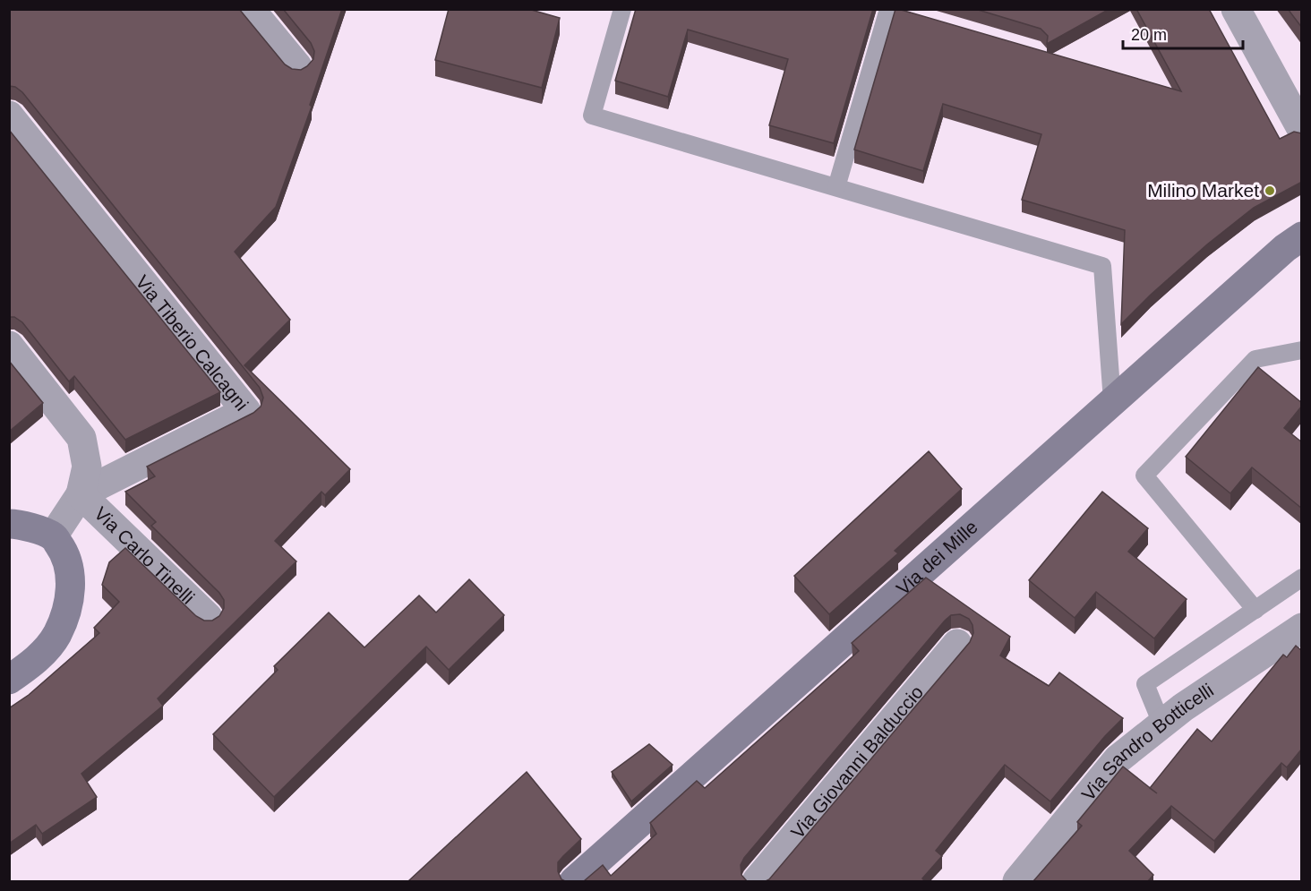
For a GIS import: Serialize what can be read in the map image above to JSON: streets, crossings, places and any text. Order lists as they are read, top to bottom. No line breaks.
{"streets":{"main road":["Via dei Mille"],"street":["Via Tiberio Calcagni","Via Carlo Tinelli","Via Sandro Botticelli","Via Giovanni Balduccio"]},"crossings":[["Via Tiberio Calcagni","Via Carlo Tinelli"]],"places":["Milino Market"],"scale_bar":"20 m"}
